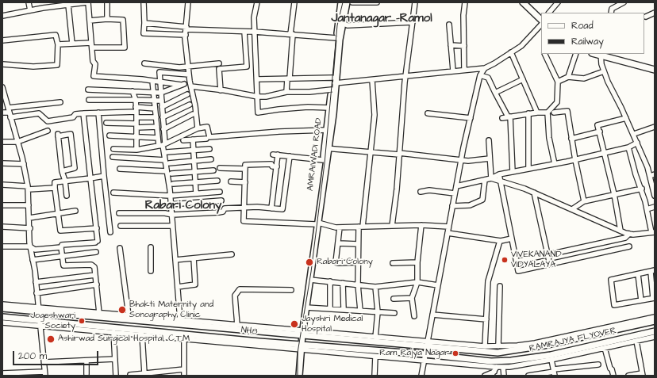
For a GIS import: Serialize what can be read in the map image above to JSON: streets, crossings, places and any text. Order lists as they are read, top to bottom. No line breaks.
{"streets":{"main road":["AMRAIWADI ROAD","NH8","RAMRAJYA FLYOVER"]},"crossings":[["NH8","RAMRAJYA FLYOVER"]],"districts":["Jantanagar -Ramol","Rabari Colony"],"places":["VIVEKANAND VIDYALAYA","Rabari Colony","Bhakti Maternity and Sonography Clinic","Jogeshwari Society","Jayshri Medical Hospital","Ashirwad Surgical Hospital, C.T.M","Ram Rajya Nagar"],"legend":["Road","Railway"],"scale_bar":"200 m"}
